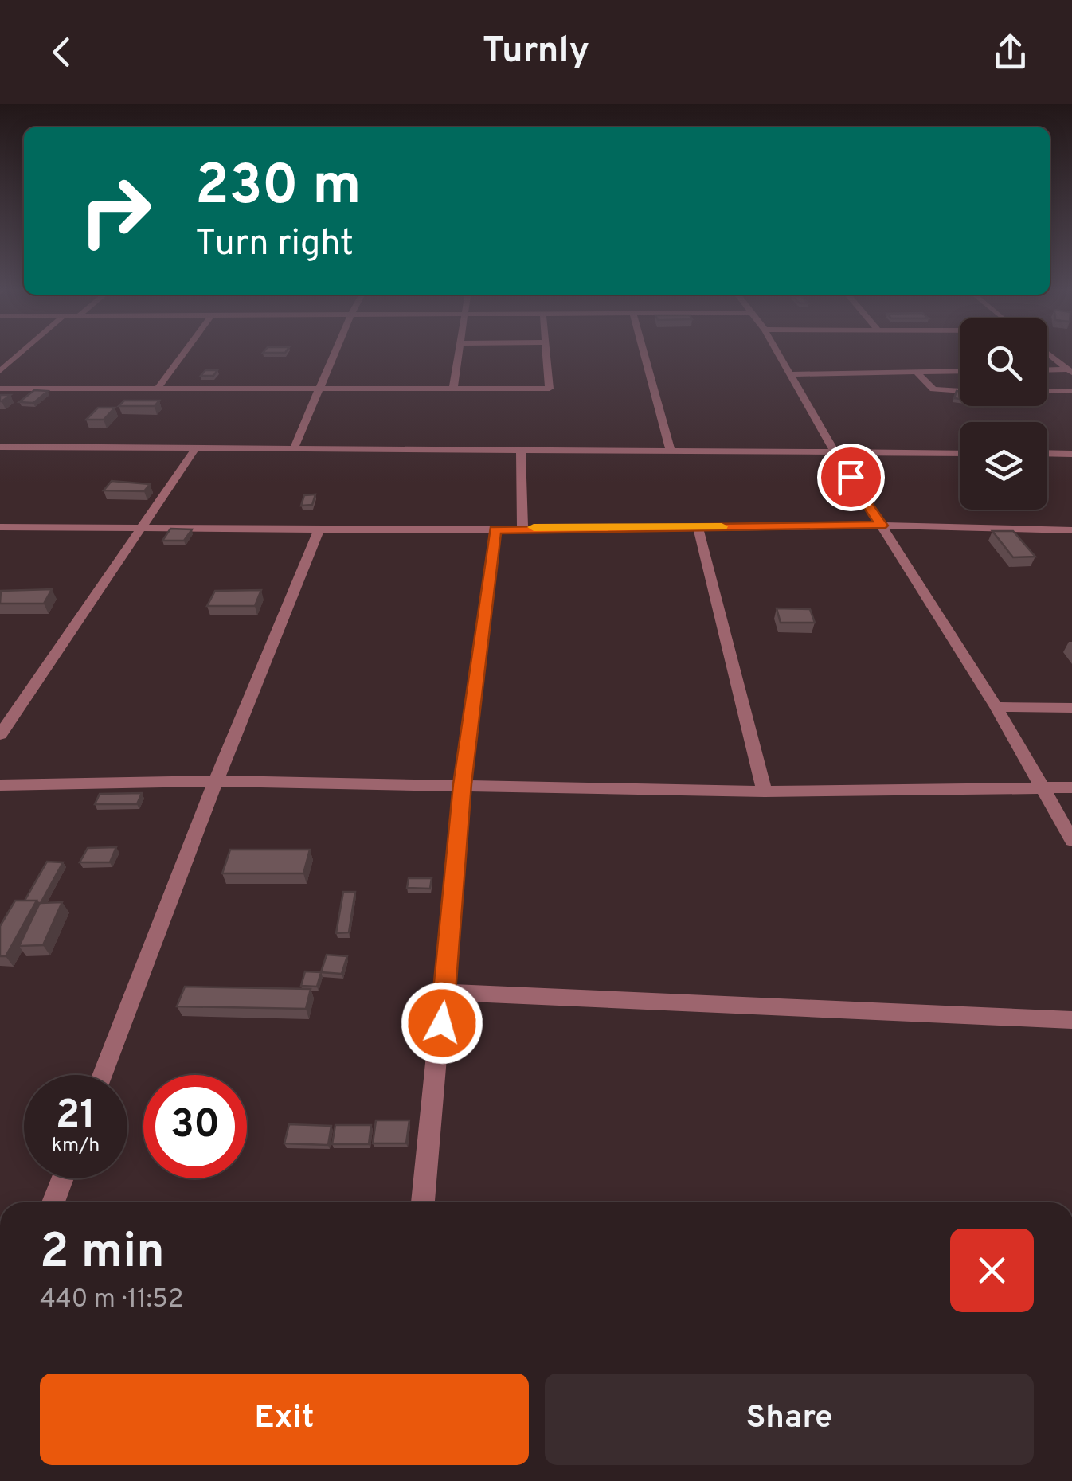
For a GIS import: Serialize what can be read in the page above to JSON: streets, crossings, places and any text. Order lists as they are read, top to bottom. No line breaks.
{"page":{"header":"Turnly","turn":["230 m","Turn right"],"speed":"21 km/h","limit":"30","heading":["2 min","440 m · 11:52"],"buttons":["Exit","Share"]}}
